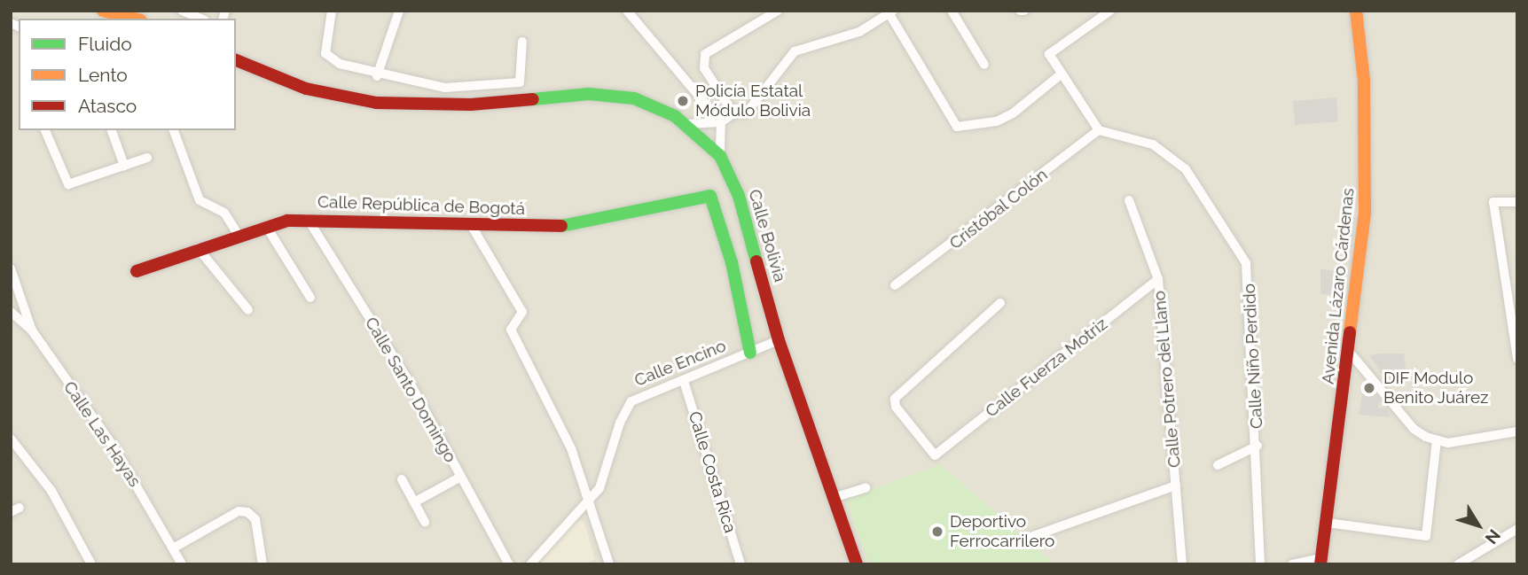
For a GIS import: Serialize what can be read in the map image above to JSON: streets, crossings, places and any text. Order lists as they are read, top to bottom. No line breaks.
{"streets":{"main road":["Calle República de Bogotá","Calle Bolivia","Avenida Lázaro Cárdenas","Calle Encino"],"street":["Cristóbal Colón","Calle Niño Perdido","Calle Fuerza Motriz","Calle Potrero del Llano","Calle Santo Domingo","Calle Las Hayas","Calle Costa Rica"]},"crossings":[["Calle República de Bogotá","Calle Encino"],["Calle República de Bogotá","Calle Santo Domingo"],["Cristóbal Colón","Calle Niño Perdido"],["Calle Bolivia","Calle Encino"],["Calle Encino","Calle Costa Rica"],["Calle Fuerza Motriz","Calle Potrero del Llano"]],"places":["Policía Estatal Módulo Bolivia","DIF Modulo Benito Juárez","Deportivo Ferrocarrilero"],"legend":["Fluido","Lento","Atasco"],"north":"bottom right"}
